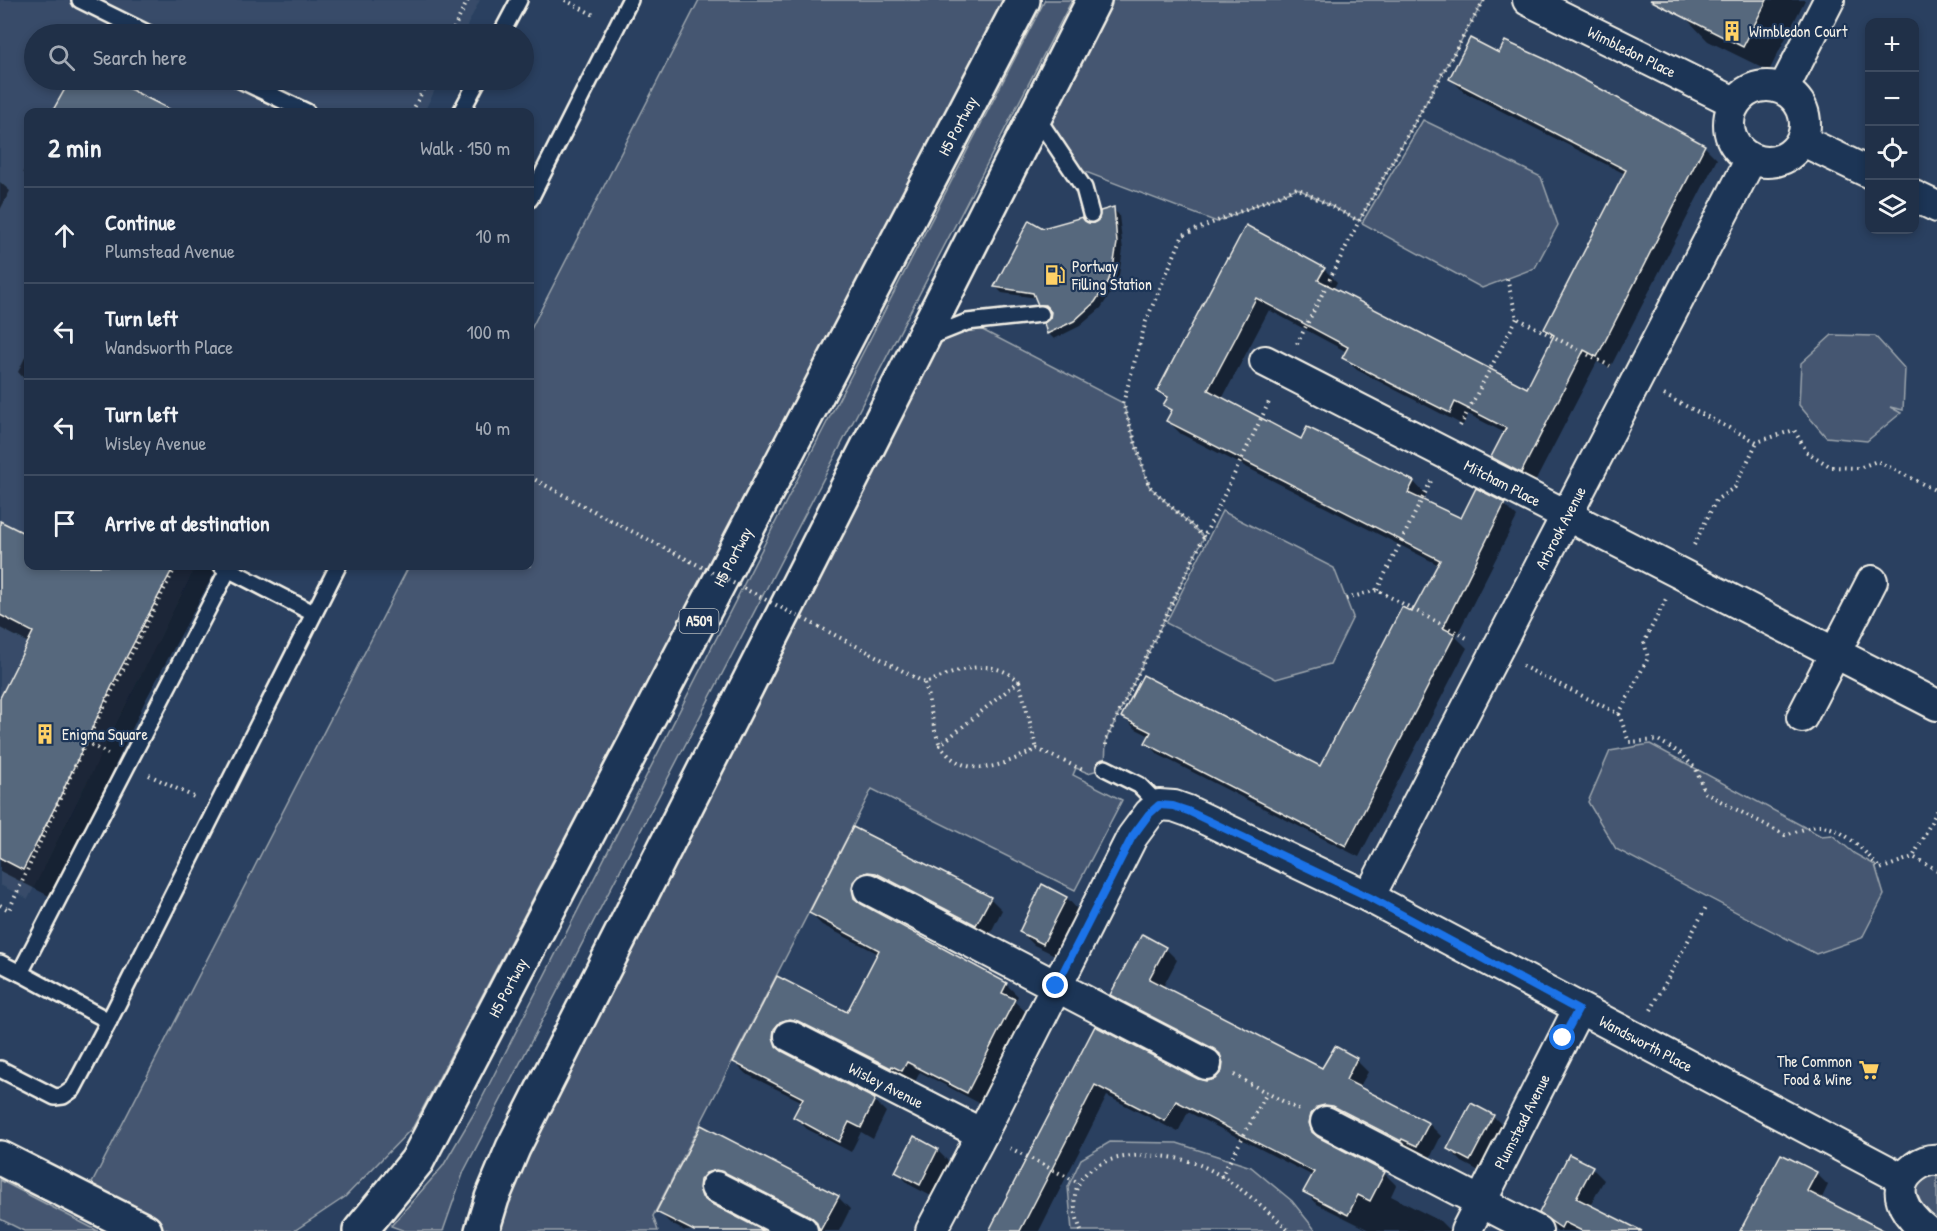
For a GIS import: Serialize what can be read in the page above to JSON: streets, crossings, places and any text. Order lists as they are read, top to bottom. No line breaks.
{"streets":{"main road":["H5 Portway","A509"],"street":["Wimbledon Place","Mitcham Place","Arbrook Avenue","Wandsworth Place","Wisley Avenue","Plumstead Avenue"]},"crossings":[["Wimbledon Place","Arbrook Avenue"],["Mitcham Place","Arbrook Avenue"],["Arbrook Avenue","Wandsworth Place"],["Wandsworth Place","Plumstead Avenue"]],"places":{"building":["Wimbledon Court","Enigma Square"],"fuel station":["Portway Filling Station"],"supermarket":["The Common Food & Wine"]},"page":{"map_buttons":["+","−"],"search":"Search here","heading":["2 min","Walk · 150 m"],"list":[["Continue","Plumstead Avenue","10 m"],["Turn left","Wandsworth Place","100 m"],["Turn left","Wisley Avenue","40 m"],"Arrive at destination"]}}
